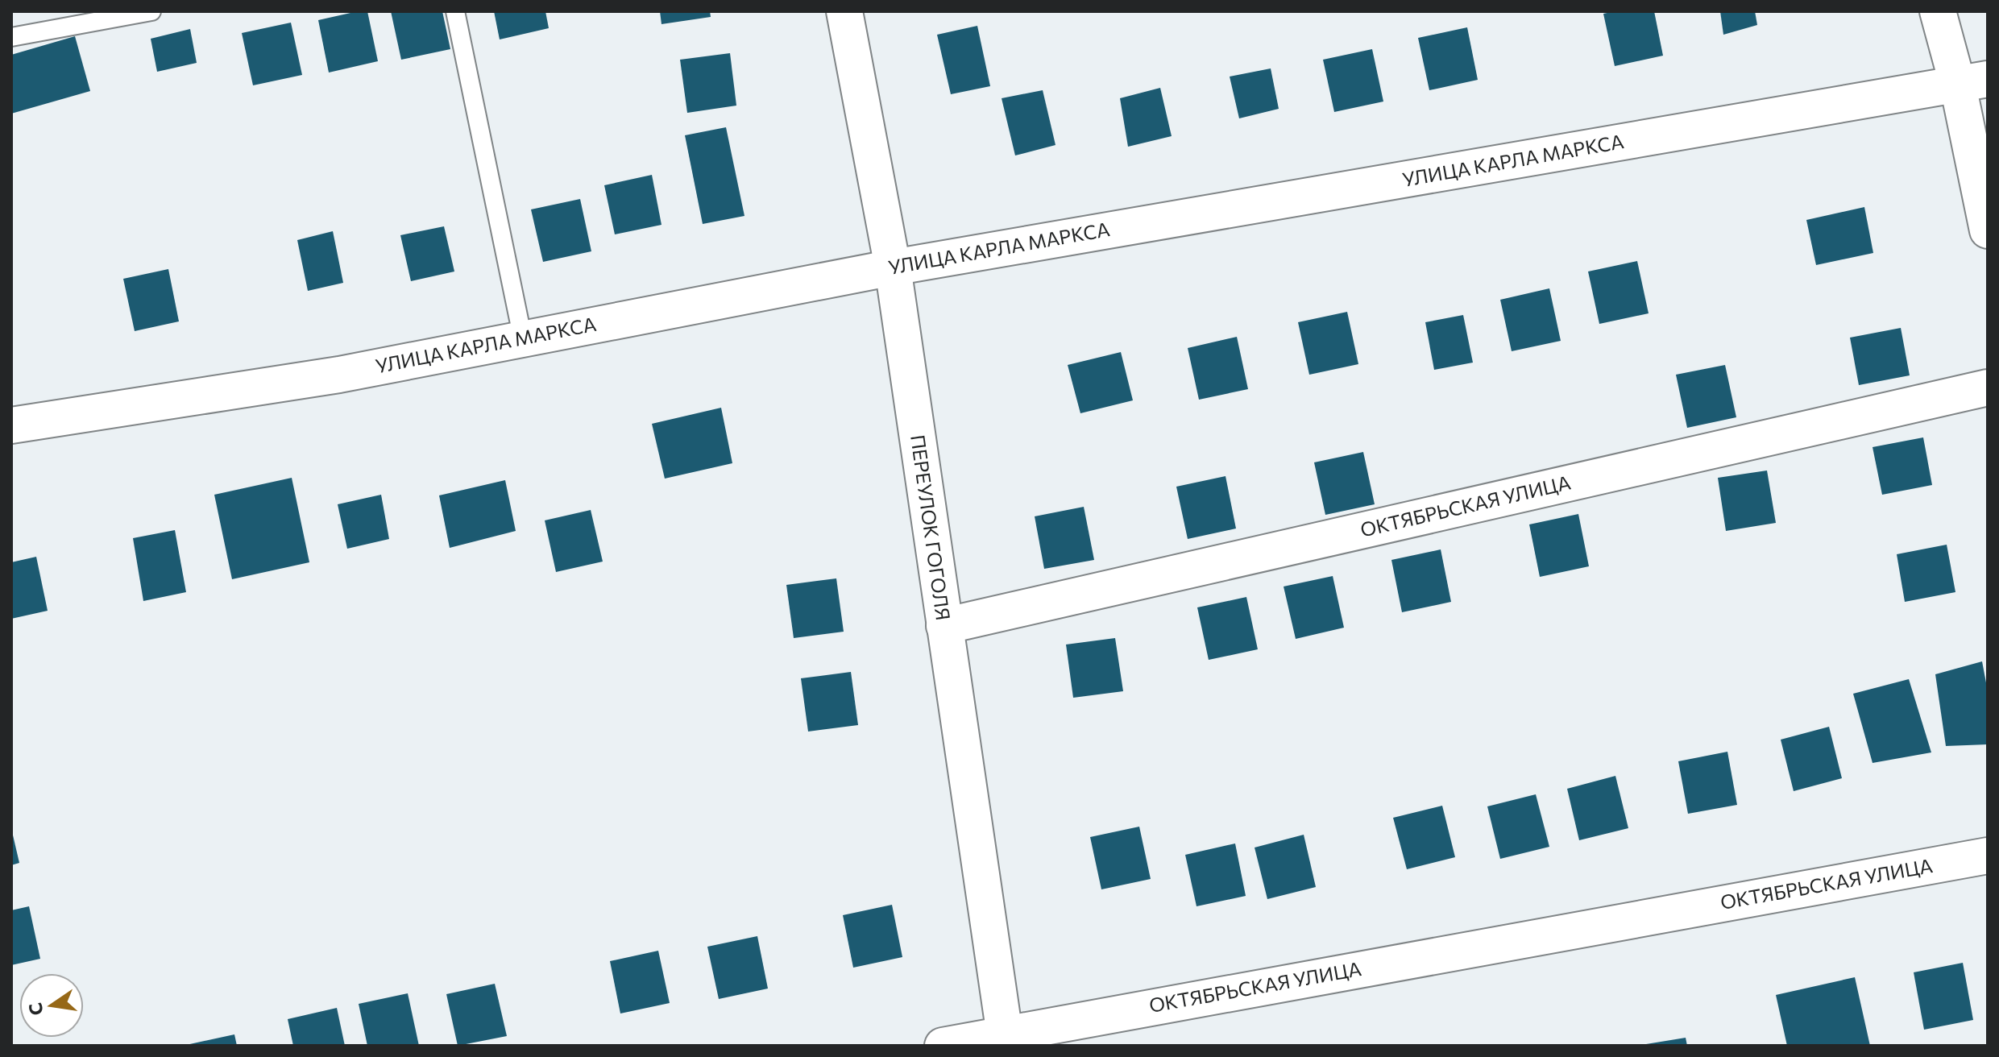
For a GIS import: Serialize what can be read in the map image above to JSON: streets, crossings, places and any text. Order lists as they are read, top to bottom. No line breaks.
{"streets":{"street":["УЛИЦА КАРЛА МАРКСА","ОКТЯБРЬСКАЯ УЛИЦА","ПЕРЕУЛОК ГОГОЛЯ"]},"crossings":[["УЛИЦА КАРЛА МАРКСА","ПЕРЕУЛОК ГОГОЛЯ"],["ОКТЯБРЬСКАЯ УЛИЦА","ПЕРЕУЛОК ГОГОЛЯ"]],"north":"left"}
